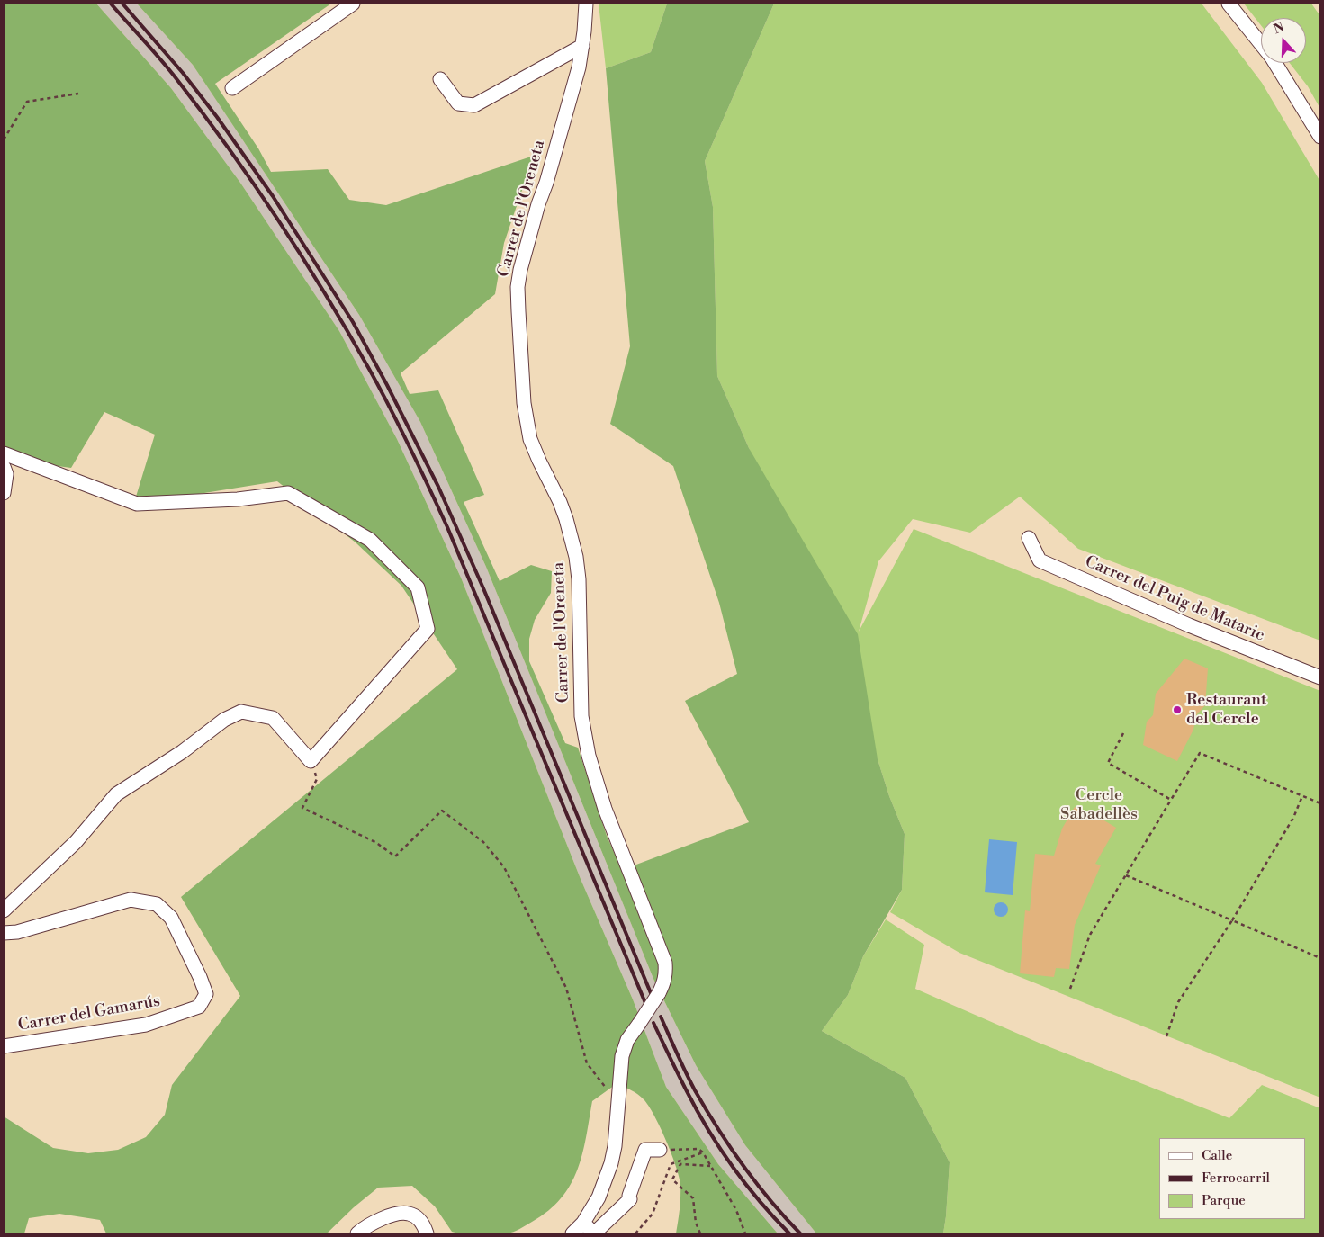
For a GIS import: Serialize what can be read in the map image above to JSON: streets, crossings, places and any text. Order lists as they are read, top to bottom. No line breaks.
{"streets":{"street":["Carrer de l'Oreneta","Carrer del Puig de Mataric","Carrer del Gamarús"]},"parks":["Cercle Sabadellès"],"places":["Restaurant del Cercle"],"legend":["Calle","Ferrocarril","Parque"],"north":"top"}
